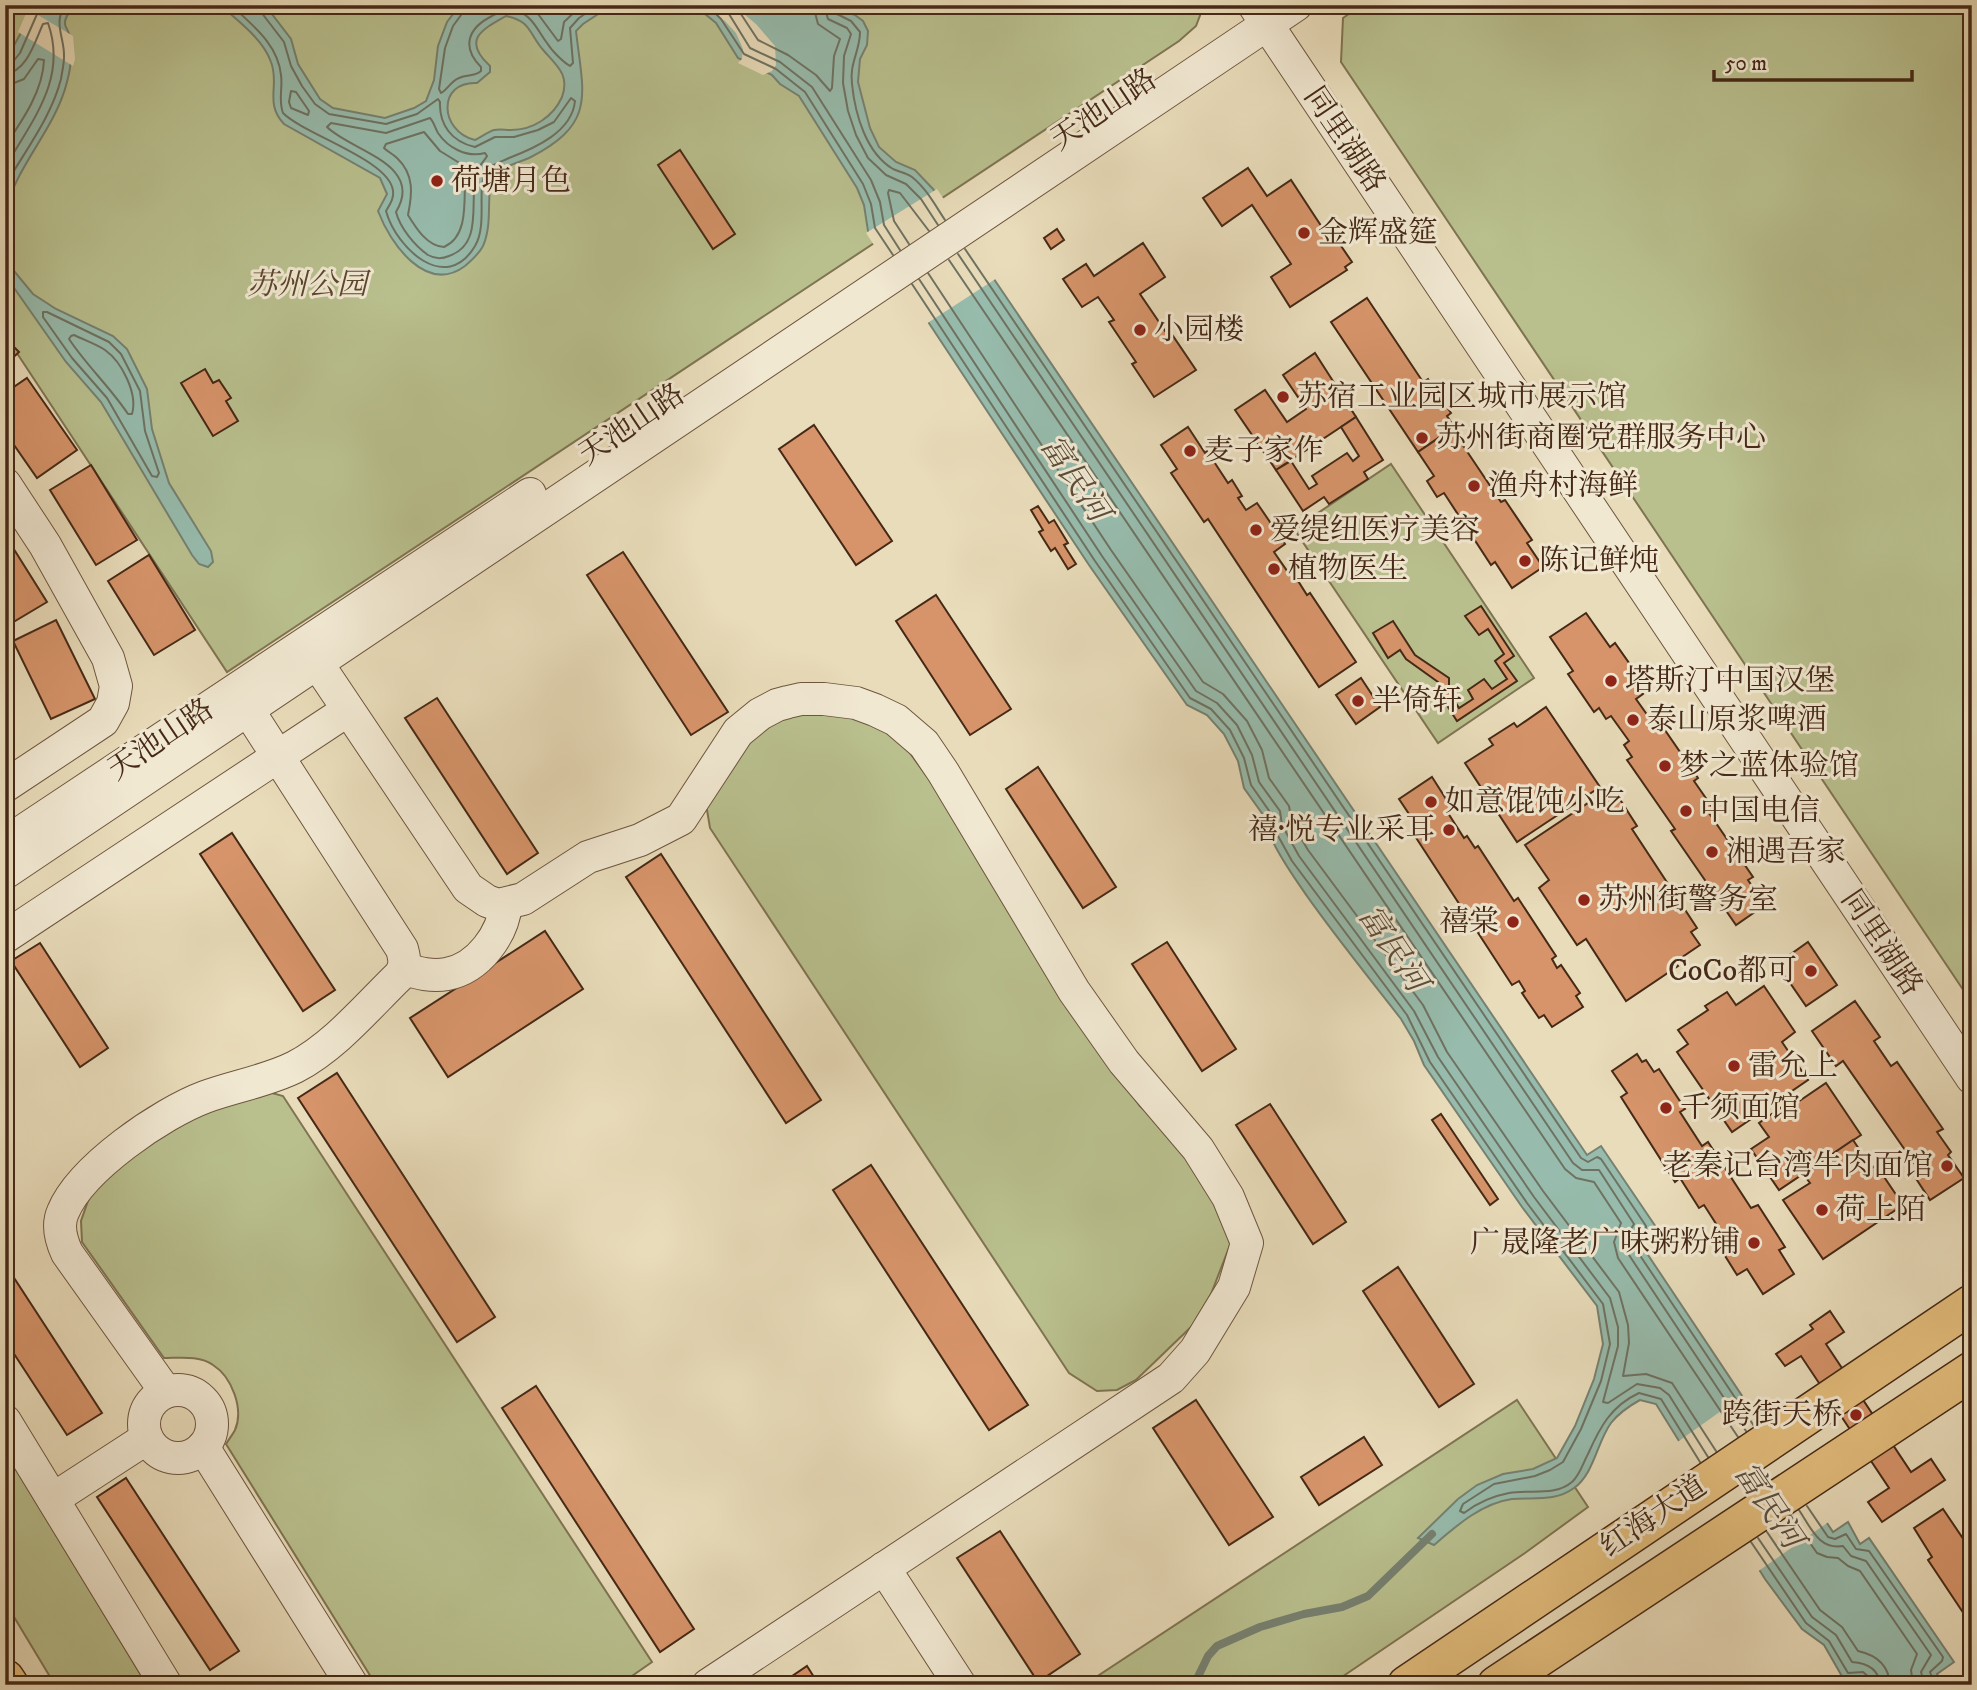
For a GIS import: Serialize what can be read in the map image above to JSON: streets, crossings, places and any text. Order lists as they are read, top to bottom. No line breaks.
{"streets":{"main road":["红海大道"],"street":["天池山路","同里湖路"]},"crossings":[["天池山路","同里湖路"]],"water":["富民河"],"parks":["苏州公园"],"places":["荷塘月色","金辉盛筵","小园楼","苏宿工业园区城市展示馆","苏州街商圈党群服务中心","麦子家作","渔舟村海鲜","爱缇纽医疗美容","陈记鲜炖","植物医生","塔斯汀中国汉堡","半倚轩","泰山原浆啤酒","梦之蓝体验馆","如意馄饨小吃","中国电信","禧·悦专业采耳","湘遇吾家","苏州街警务室","禧棠","CoCo都可","雷允上","千须面馆","老秦记台湾牛肉面馆","荷上陌","广晟隆老广味粥粉铺","跨街天桥"],"scale_bar":"50 m"}
